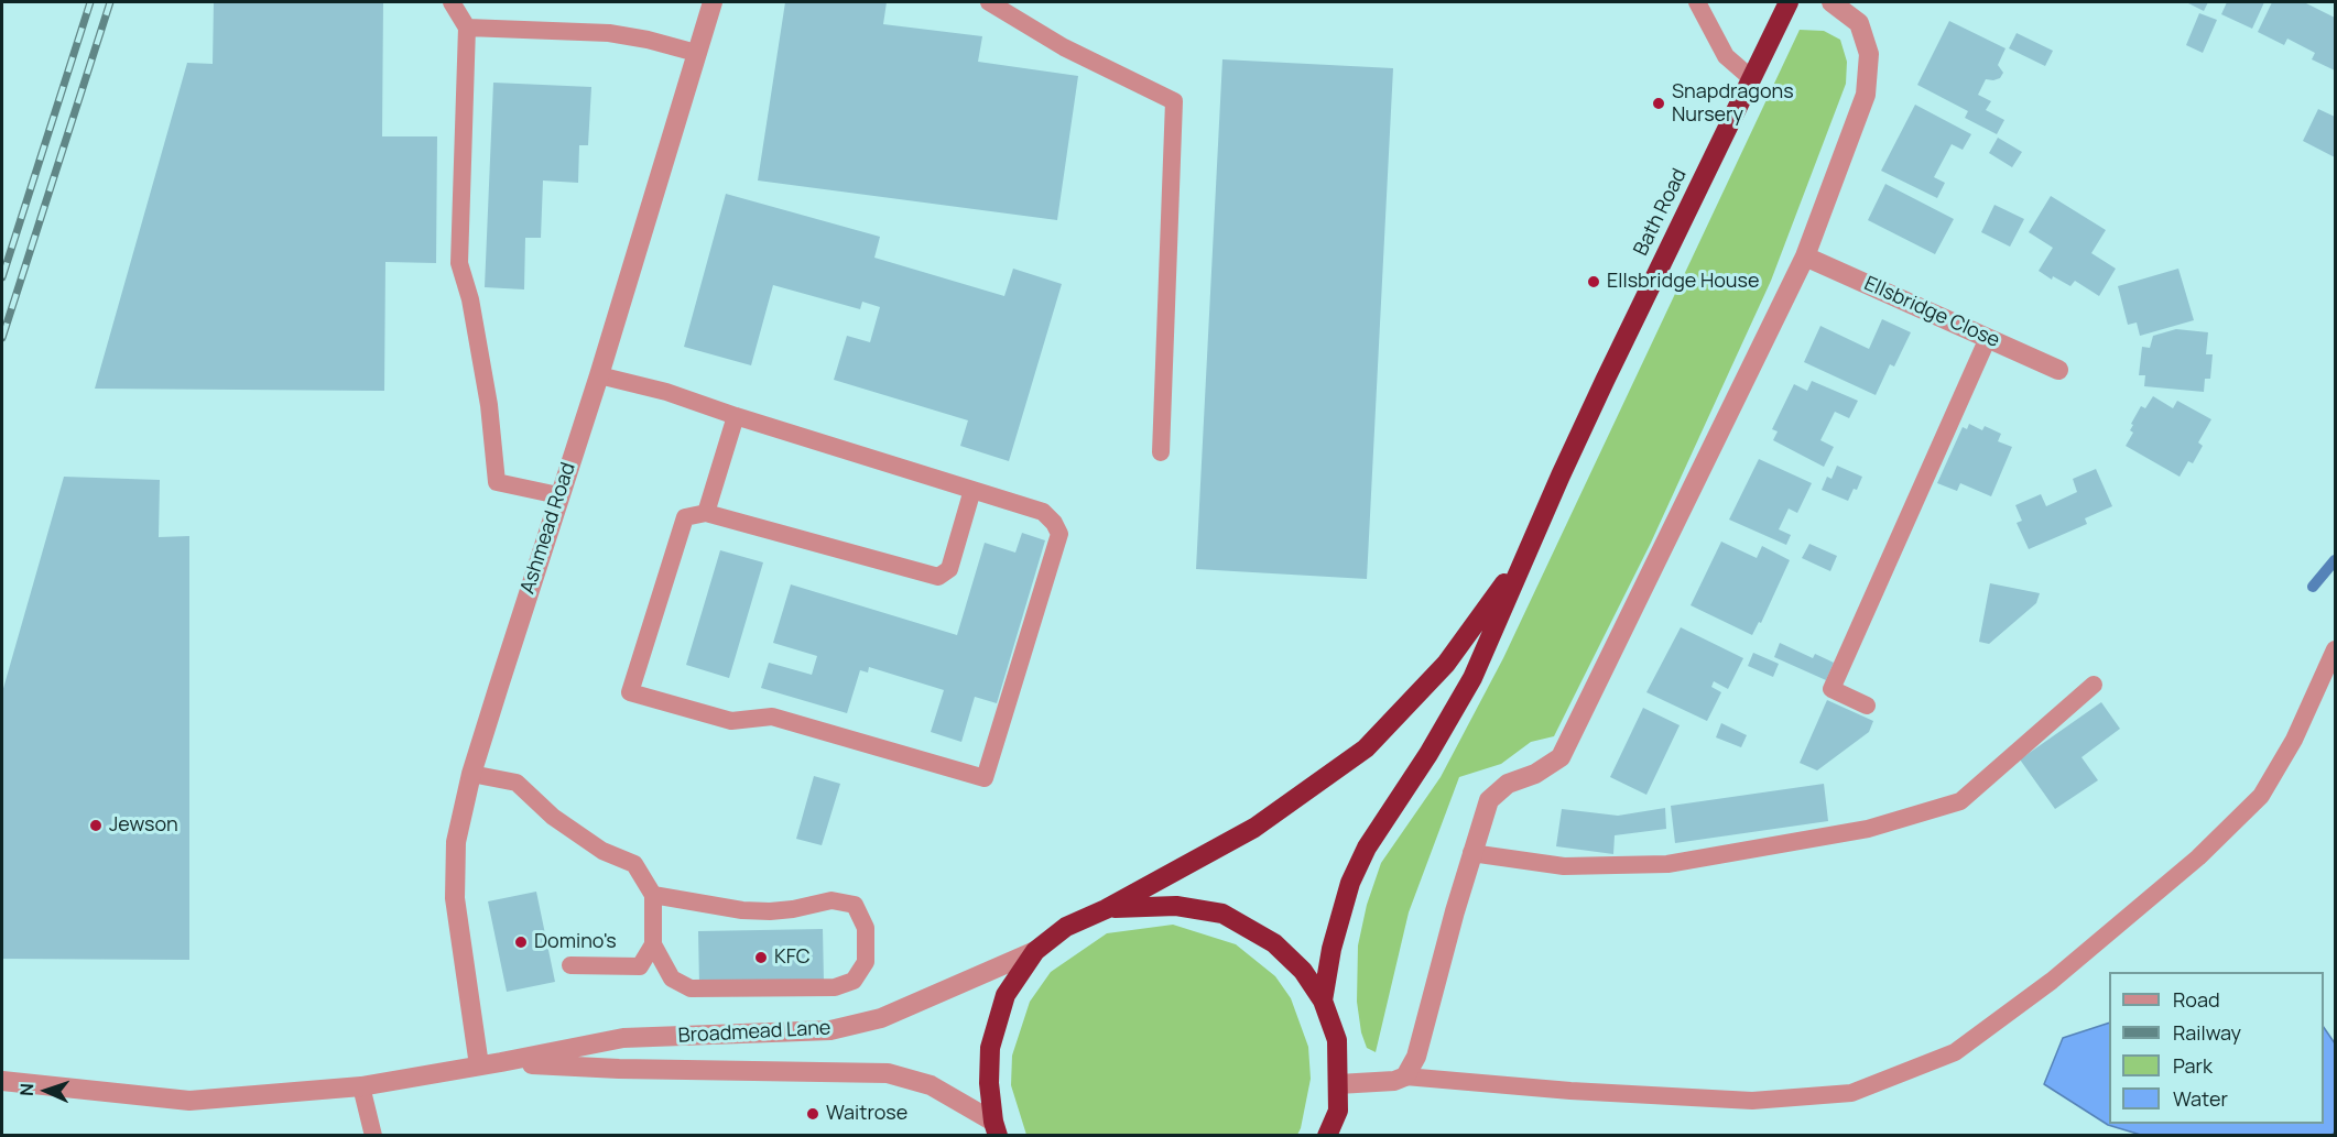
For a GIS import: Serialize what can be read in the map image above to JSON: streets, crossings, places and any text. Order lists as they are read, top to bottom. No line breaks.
{"streets":{"highway":["Bath Road"],"street":["Ellsbridge Close","Ashmead Road","Broadmead Lane"]},"crossings":[["Ashmead Road","Broadmead Lane"]],"places":["Snapdragons Nursery","Ellsbridge House","Jewson","Domino's","KFC","Waitrose"],"legend":["Road","Railway","Park","Water"],"north":"left"}
